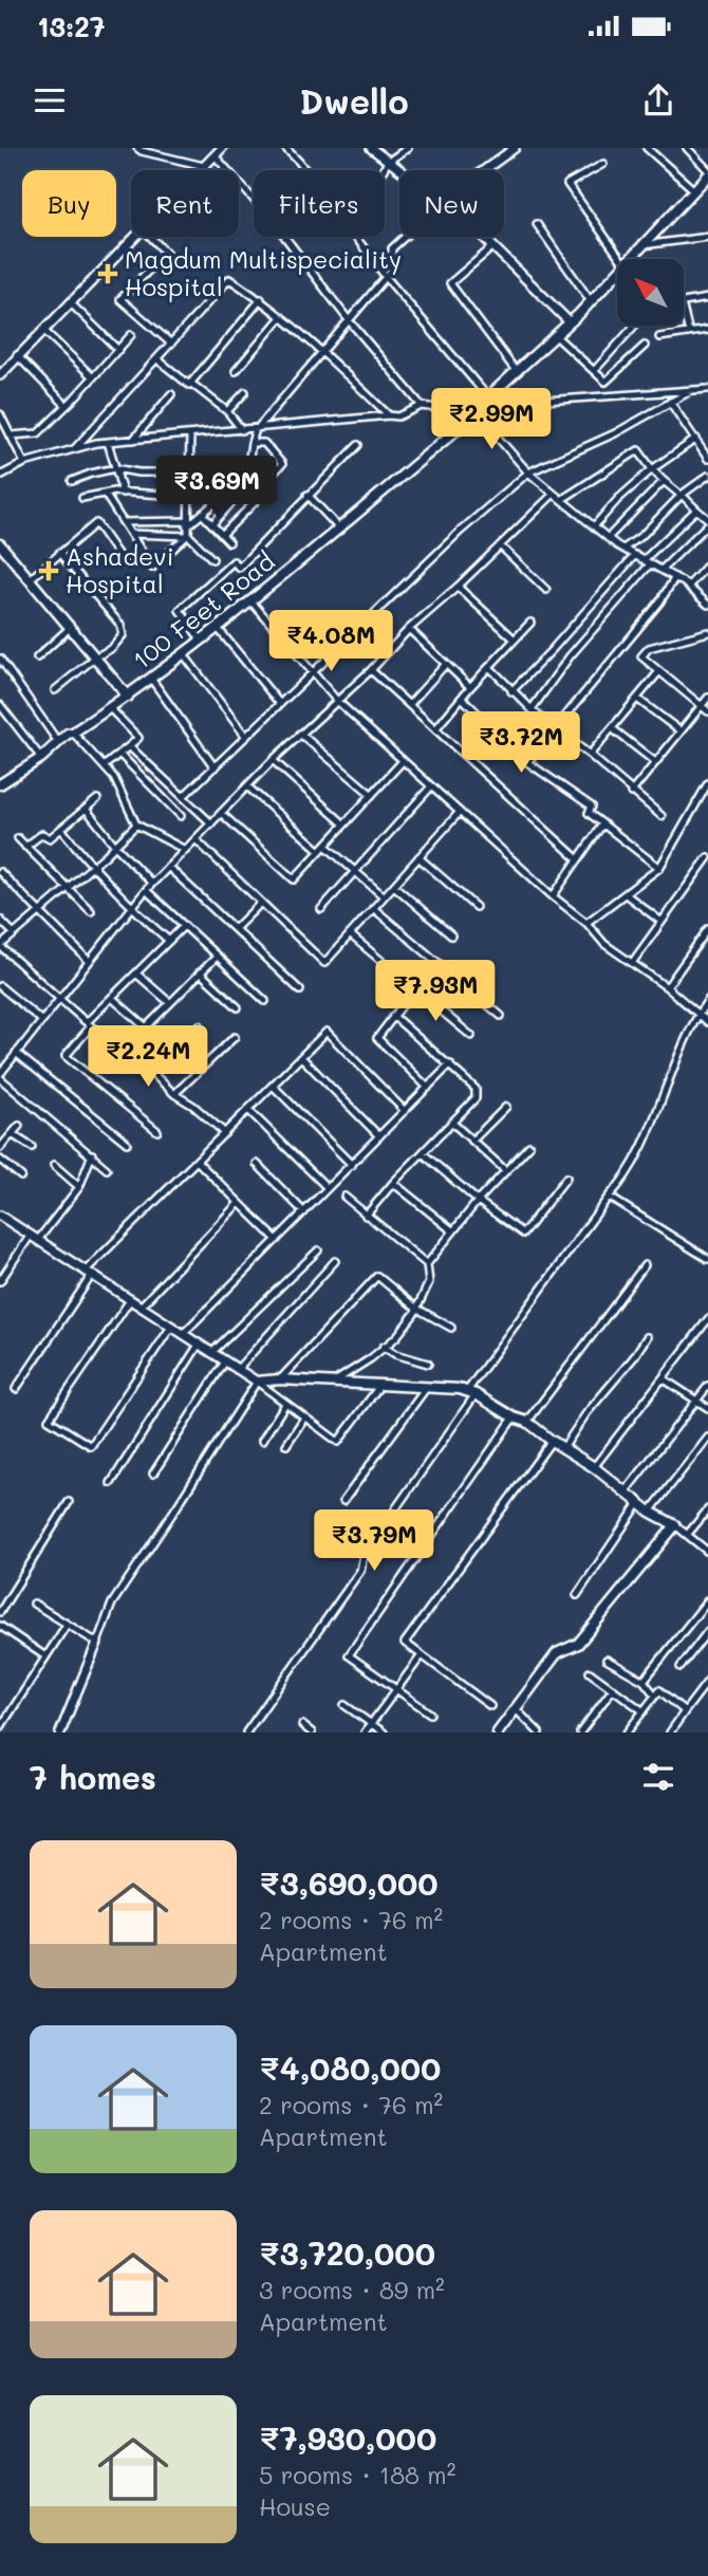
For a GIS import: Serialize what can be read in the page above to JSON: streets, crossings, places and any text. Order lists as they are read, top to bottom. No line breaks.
{"streets":{"main road":["100 Feet Road"]},"places":{"health":["Magdum Multispeciality Hospital","Ashadevi Hospital"]},"north":"top left","page":{"status":"13:27","header":"Dwello","chip":["Buy","Rent","Filters","New"],"price":["₹2.99M","₹3.69M","₹4.08M","₹3.72M","₹7.93M","₹2.24M","₹3.79M"],"heading":"7 homes","list":[{"name":"₹3,690,000","note":"2 rooms · 76 m² · Apartment"},{"name":"₹4,080,000","note":"2 rooms · 76 m² · Apartment"},{"name":"₹3,720,000","note":"3 rooms · 89 m² · Apartment"},{"name":"₹7,930,000","note":"5 rooms · 188 m² · House"}]}}
